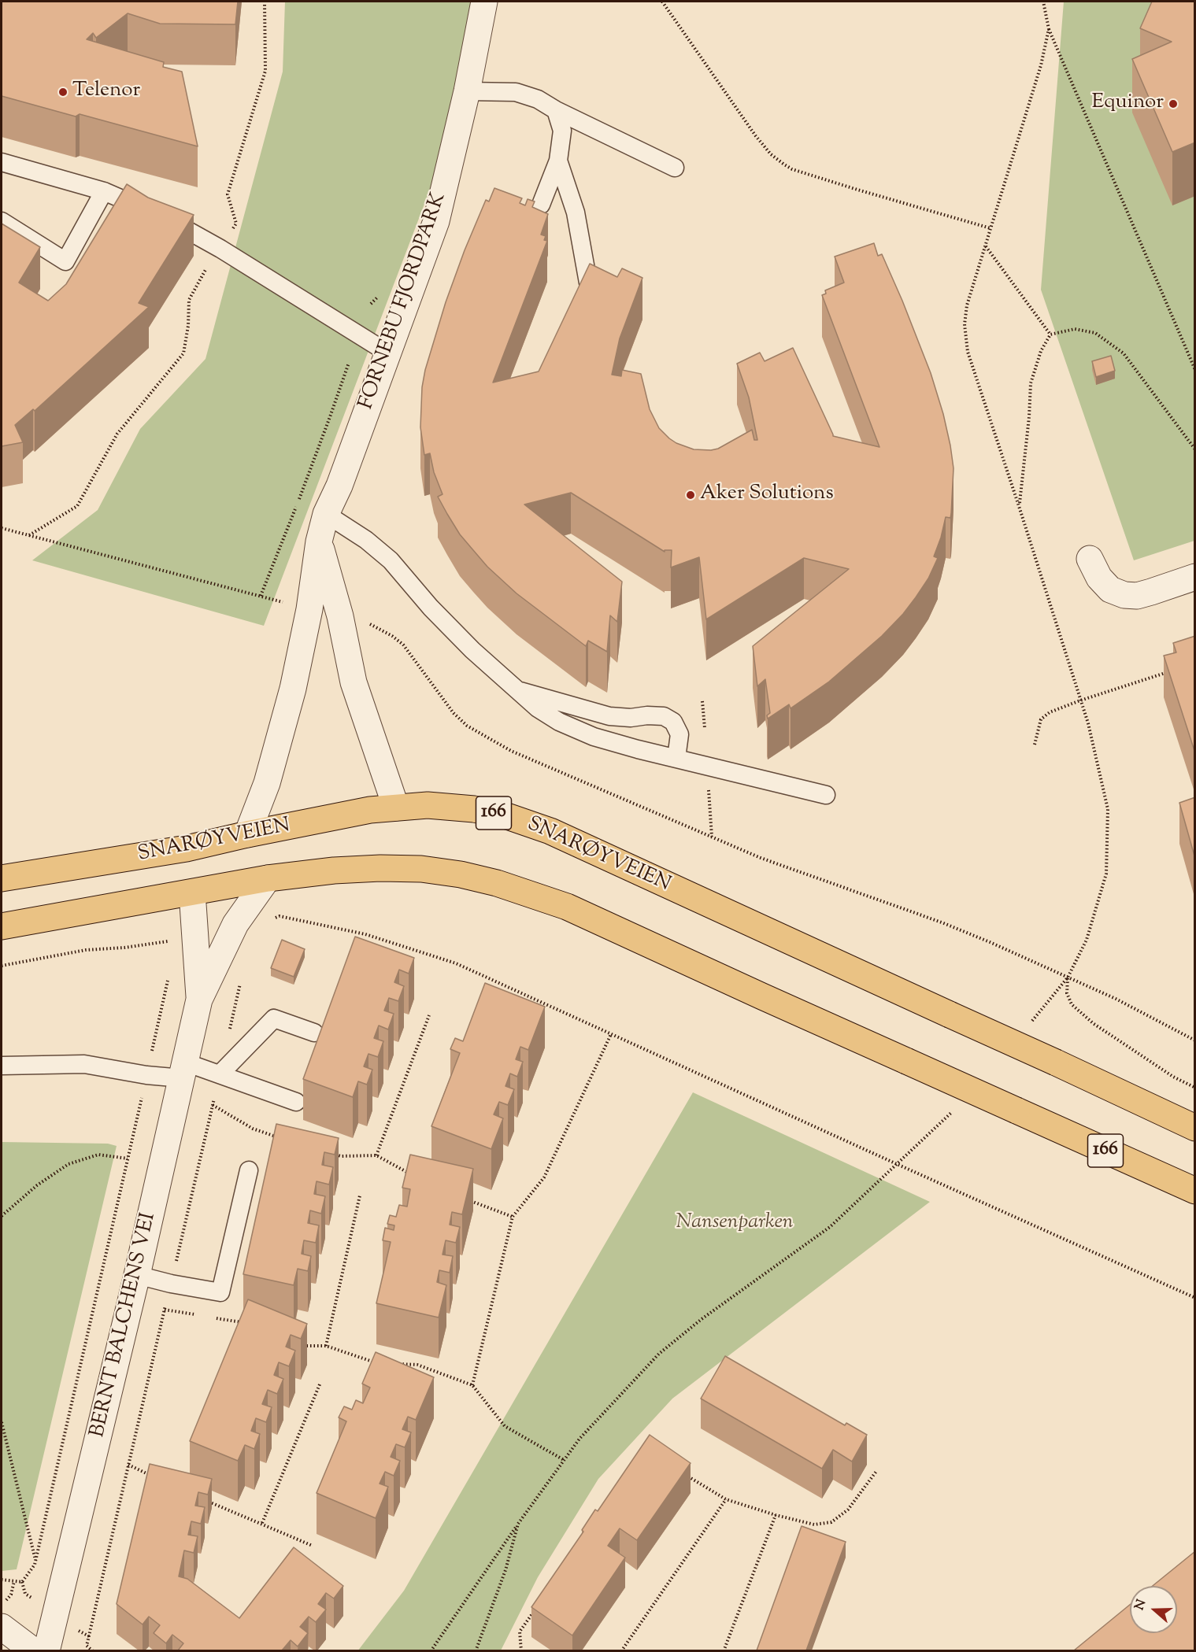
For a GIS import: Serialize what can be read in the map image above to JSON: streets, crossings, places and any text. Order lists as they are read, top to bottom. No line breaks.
{"streets":{"main road":["166","SNARØYVEIEN"],"street":["FORNEBU FJORDPARK","BERNT BALCHENS VEI"]},"crossings":[["FORNEBU FJORDPARK","SNARØYVEIEN"],["166","BERNT BALCHENS VEI"]],"parks":["Nansenparken"],"places":["Telenor","Equinor","Aker Solutions"],"north":"left"}
